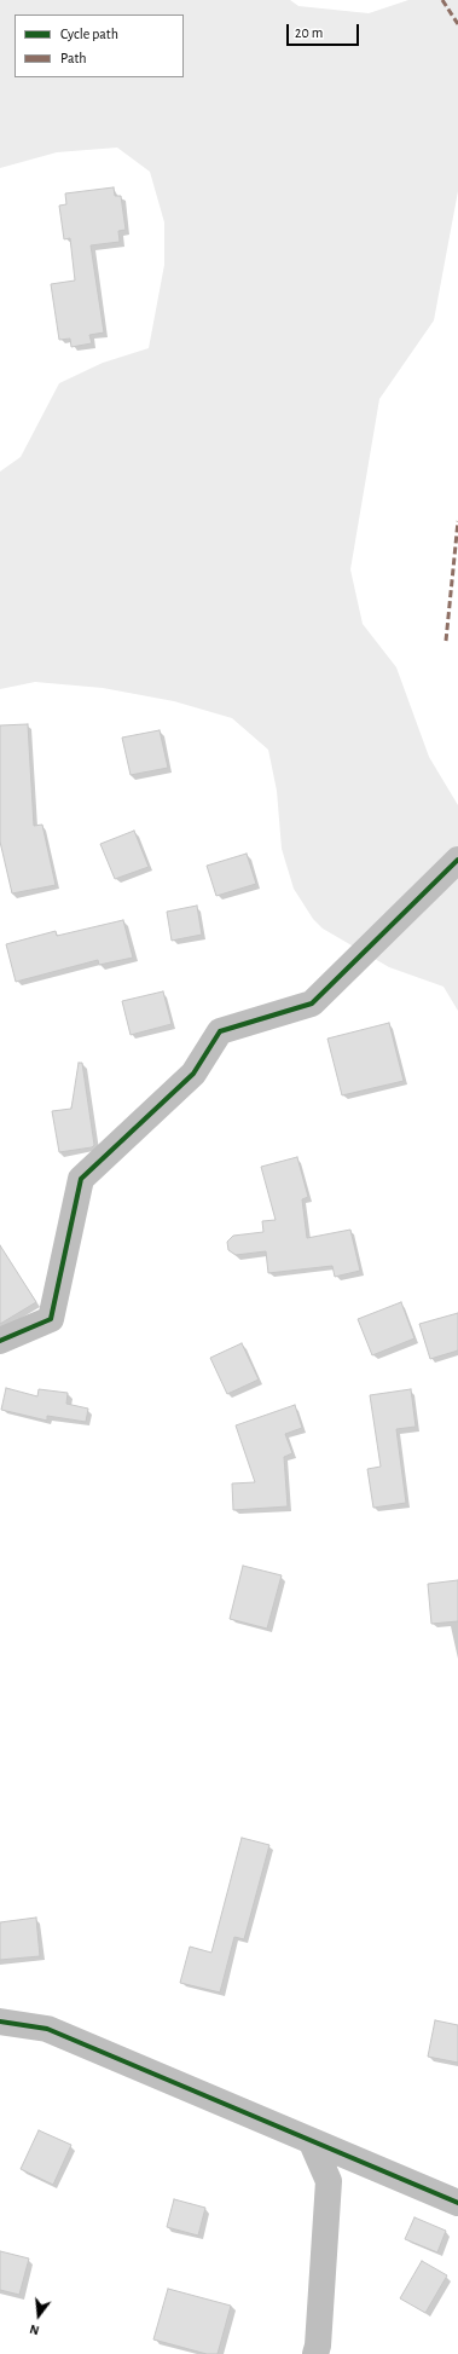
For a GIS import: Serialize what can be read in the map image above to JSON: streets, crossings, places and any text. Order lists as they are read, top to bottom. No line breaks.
{"legend":["Cycle path","Path"],"scale_bar":"20 m","north":"bottom"}
